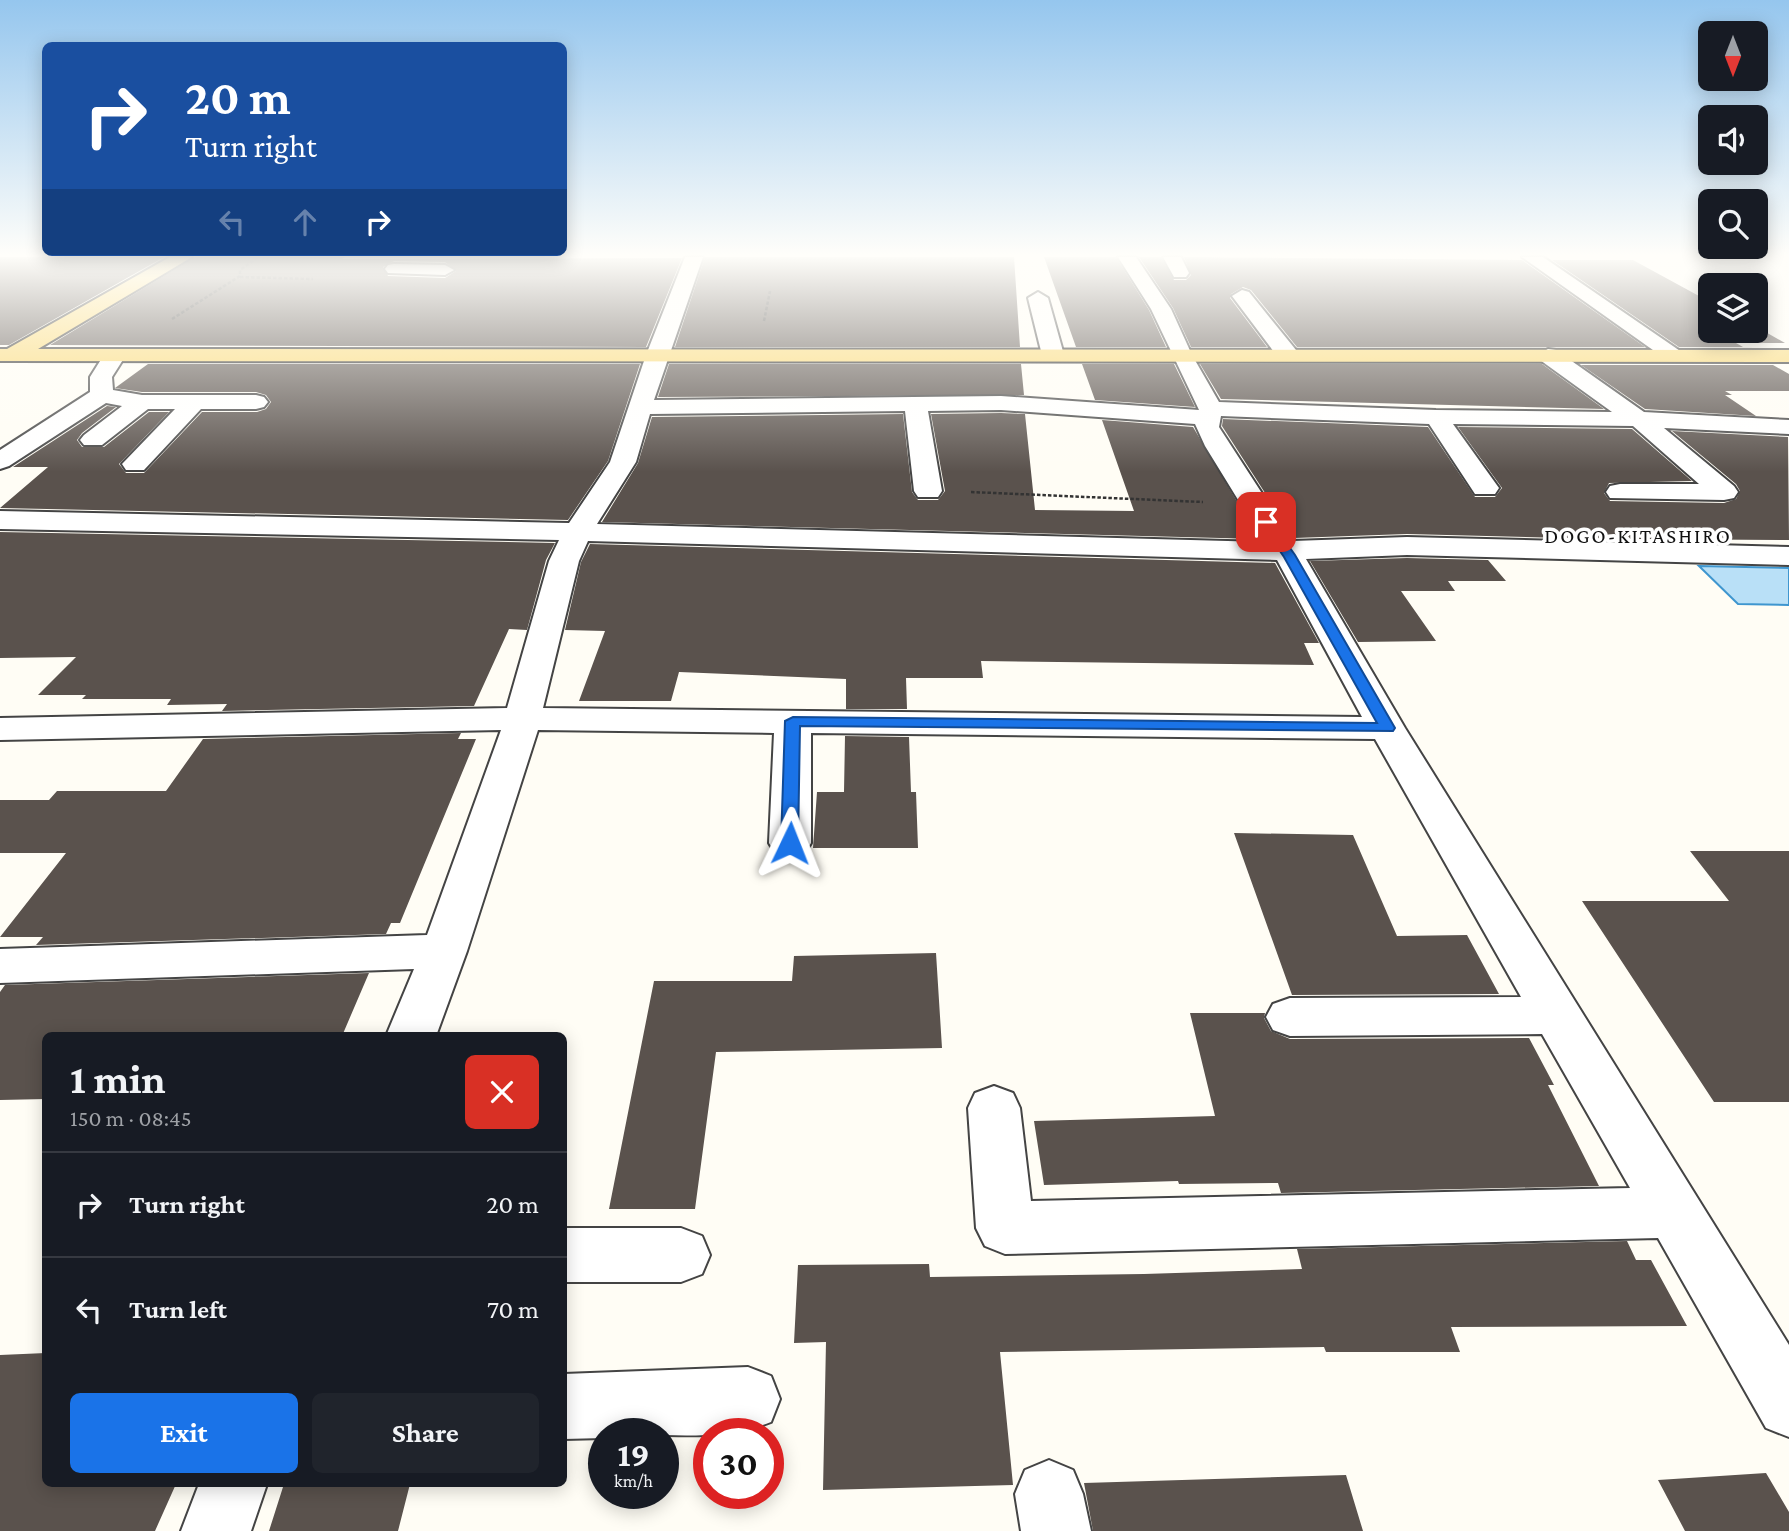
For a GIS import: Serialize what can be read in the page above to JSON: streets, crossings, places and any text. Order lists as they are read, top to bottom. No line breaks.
{"districts":["DOGO-KITASHIRO"],"north":"bottom","page":{"turn":["20 m","Turn right"],"heading":["1 min","150 m · 08:45"],"list":[{"name":"Turn right","value":"20 m"},{"name":"Turn left","value":"70 m"}],"buttons":["Exit","Share"],"speed":"19 km/h","limit":"30"}}
